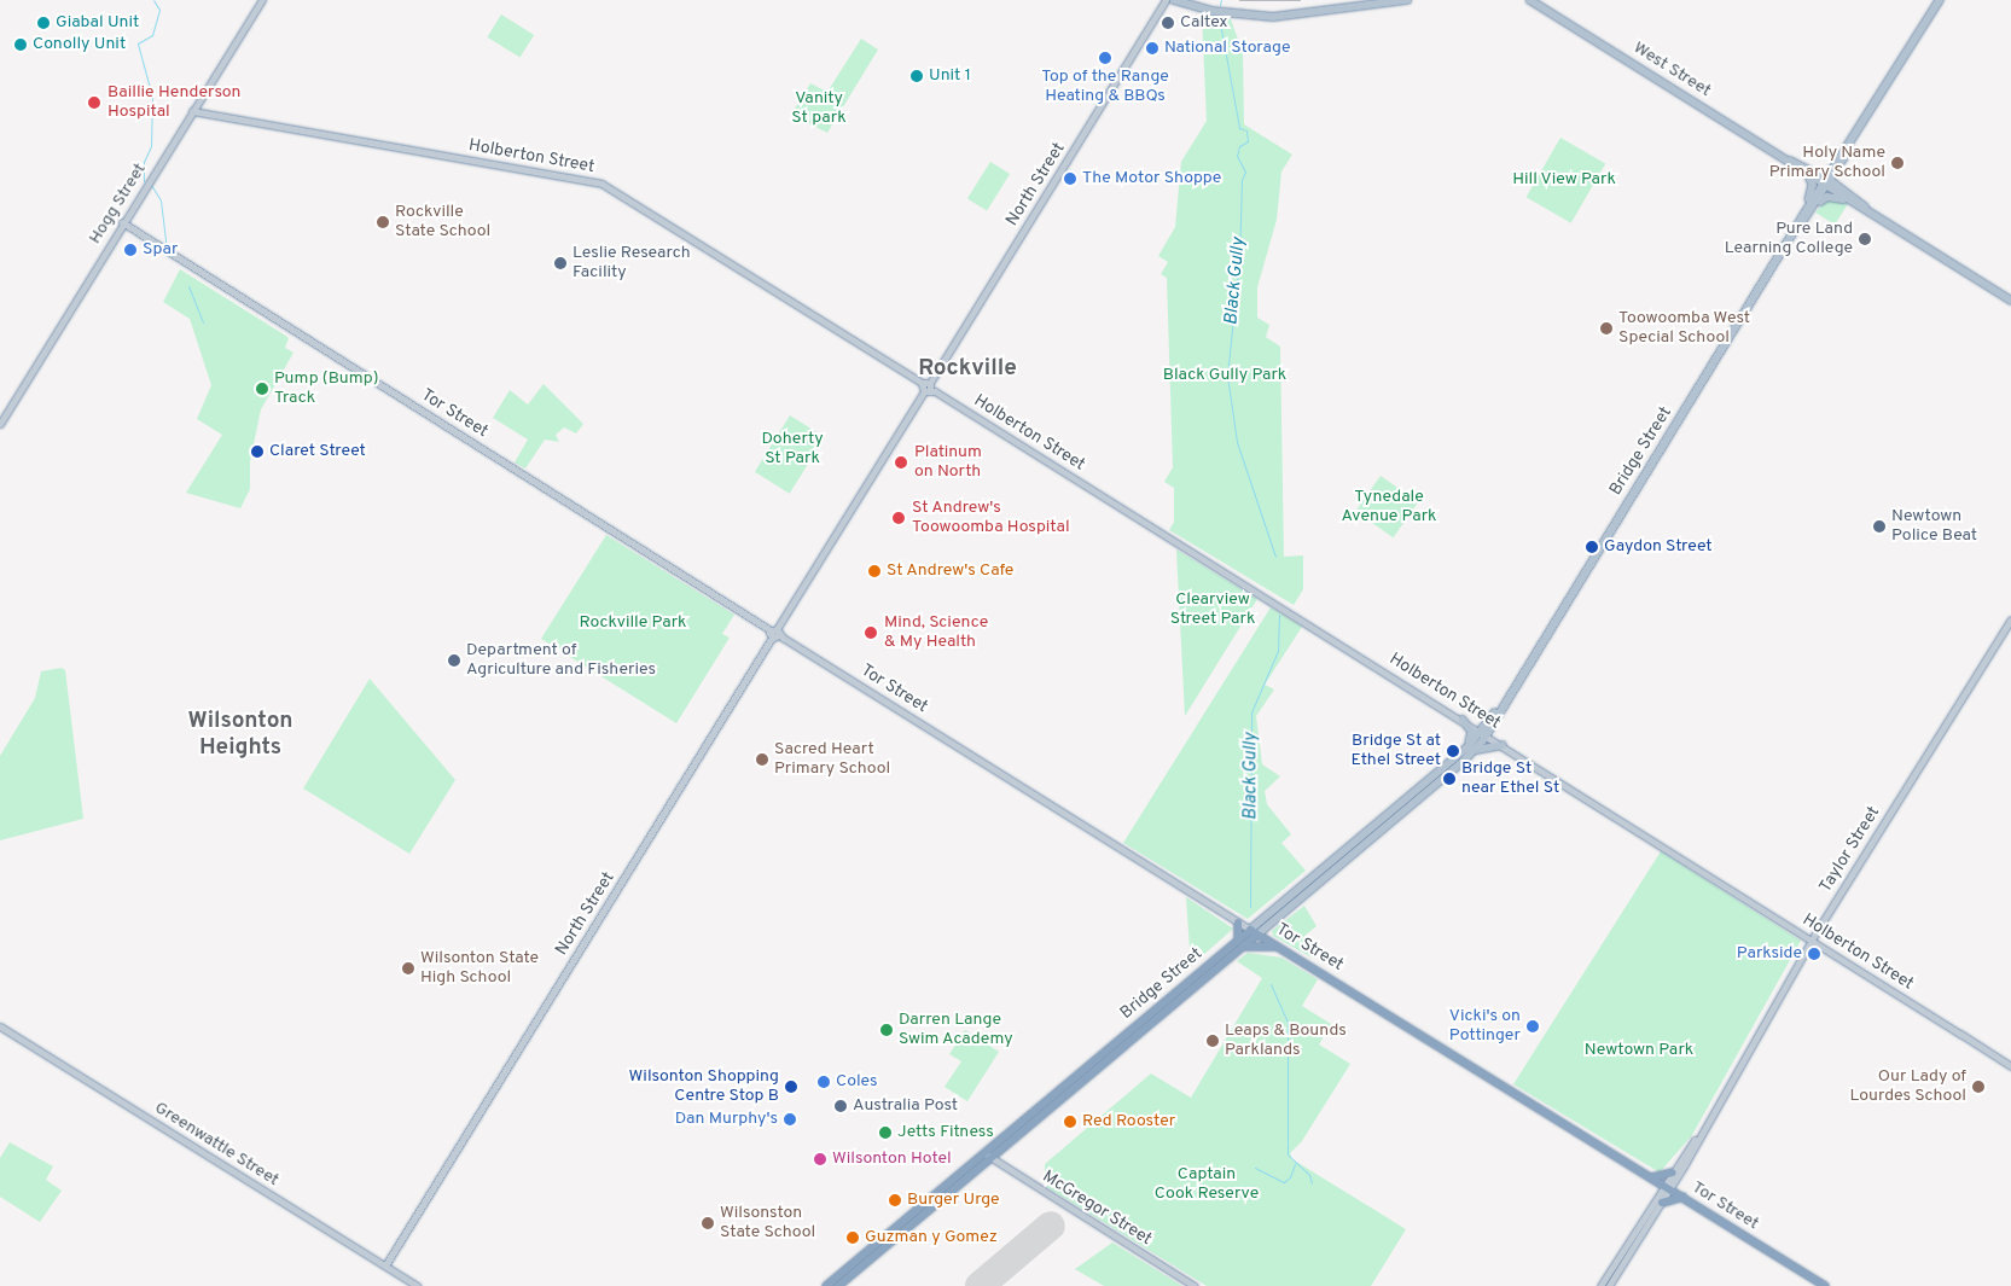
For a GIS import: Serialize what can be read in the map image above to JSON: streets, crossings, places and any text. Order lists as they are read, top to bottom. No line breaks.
{"streets":{"highway":["Tor Street","Bridge Street"],"main road":["West Street"],"street":["Holberton Street","North Street","Hogg Street","Taylor Street","Greenwattle Street","McGregor Street"]},"crossings":[["West Street","Bridge Street"],["Holberton Street","North Street"],["Holberton Street","Hogg Street"],["Holberton Street","Bridge Street"],["Holberton Street","Taylor Street"],["North Street","Tor Street"],["North Street","Greenwattle Street"],["Hogg Street","Tor Street"],["Tor Street","Bridge Street"],["Tor Street","Taylor Street"],["Bridge Street","McGregor Street"]],"districts":["Rockville","Wilsonton Heights"],"water":["Black Gully"],"parks":["Vanity St park","Hill View Park","Black Gully Park","Doherty St Park","Tynedale Avenue Park","Clearview Street Park","Rockville Park","Newtown Park","Captain Cook Reserve"],"places":["Giabal Unit","Caltex","Conolly Unit","National Storage","Top of the Range Heating & BBQs","Unit 1","Baillie Henderson Hospital","Holy Name Primary School","The Motor Shoppe","Rockville State School","Pure Land Learning College","Spar","Leslie Research Facility","Toowoomba West Special School","Pump (Bump) Track","Claret Street","Platinum on North","St Andrew's Toowoomba Hospital","Newtown Police Beat","Gaydon Street","St Andrew's Cafe","Mind, Science & My Health","Department of Agriculture and Fisheries","Bridge St at Ethel Street","Sacred Heart Primary School","Bridge St near Ethel St","Parkside","Wilsonton State High School","Vicki's on Pottinger","Darren Lange Swim Academy","Leaps & Bounds Parklands","Coles","Wilsonton Shopping Centre Stop B","Our Lady of Lourdes School","Australia Post","Dan Murphy's","Red Rooster","Jetts Fitness","Wilsonton Hotel","Burger Urge","Wilsonston State School","Guzman y Gomez"]}
